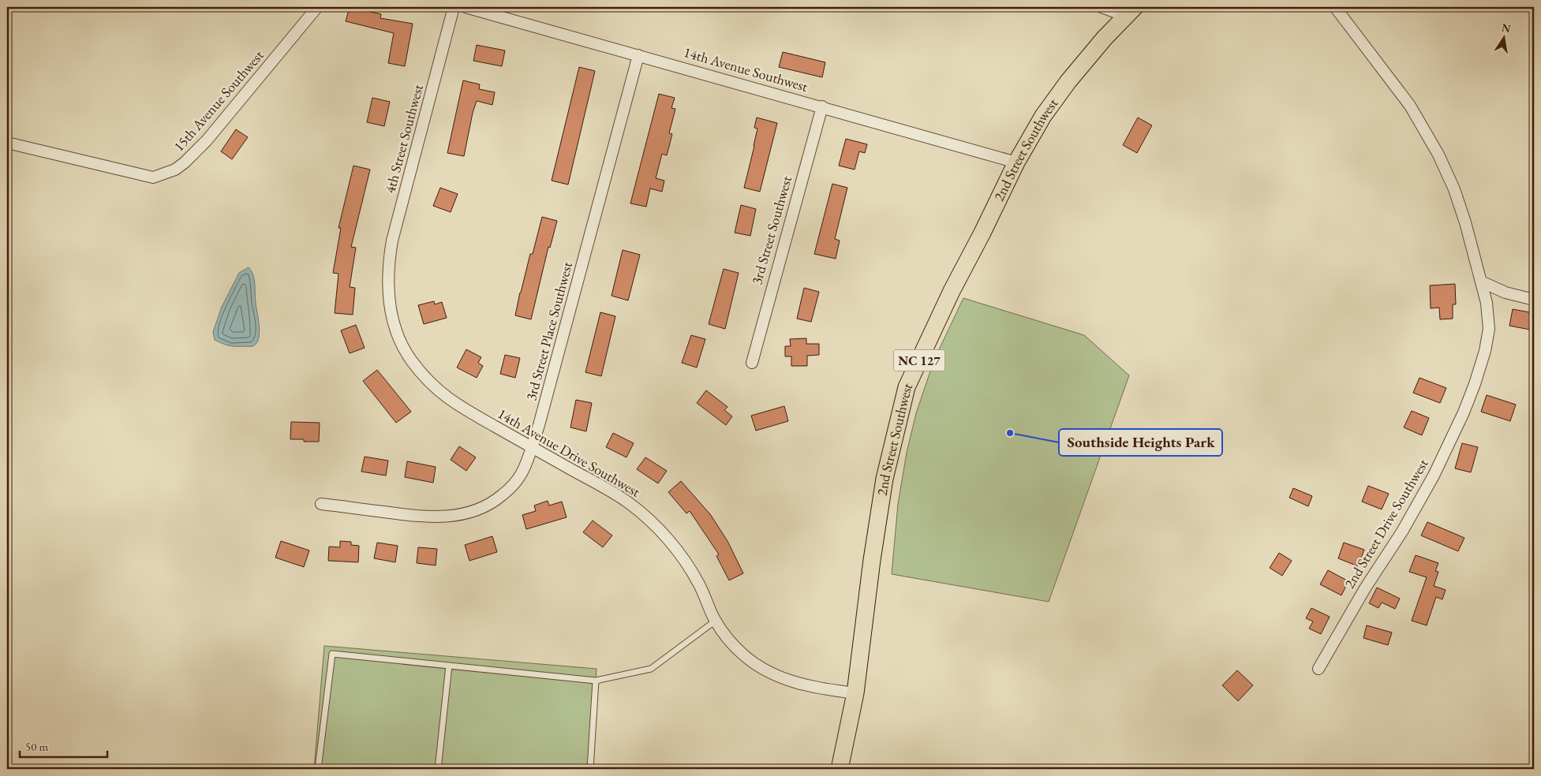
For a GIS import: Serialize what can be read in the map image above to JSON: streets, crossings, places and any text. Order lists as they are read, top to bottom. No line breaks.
{"streets":{"main road":["2nd Street Southwest","NC 127"],"street":["14th Avenue Southwest","15th Avenue Southwest","4th Street Southwest","3rd Street Southwest","3rd Street Place Southwest","14th Avenue Drive Southwest","2nd Street Drive Southwest"]},"crossings":[["14th Avenue Southwest","2nd Street Southwest"],["14th Avenue Southwest","3rd Street Southwest"],["14th Avenue Southwest","3rd Street Place Southwest"],["4th Street Southwest","14th Avenue Drive Southwest"],["2nd Street Southwest","14th Avenue Drive Southwest"],["3rd Street Place Southwest","14th Avenue Drive Southwest"]],"places":["Southside Heights Park"],"scale_bar":"50 m","north":"top"}
